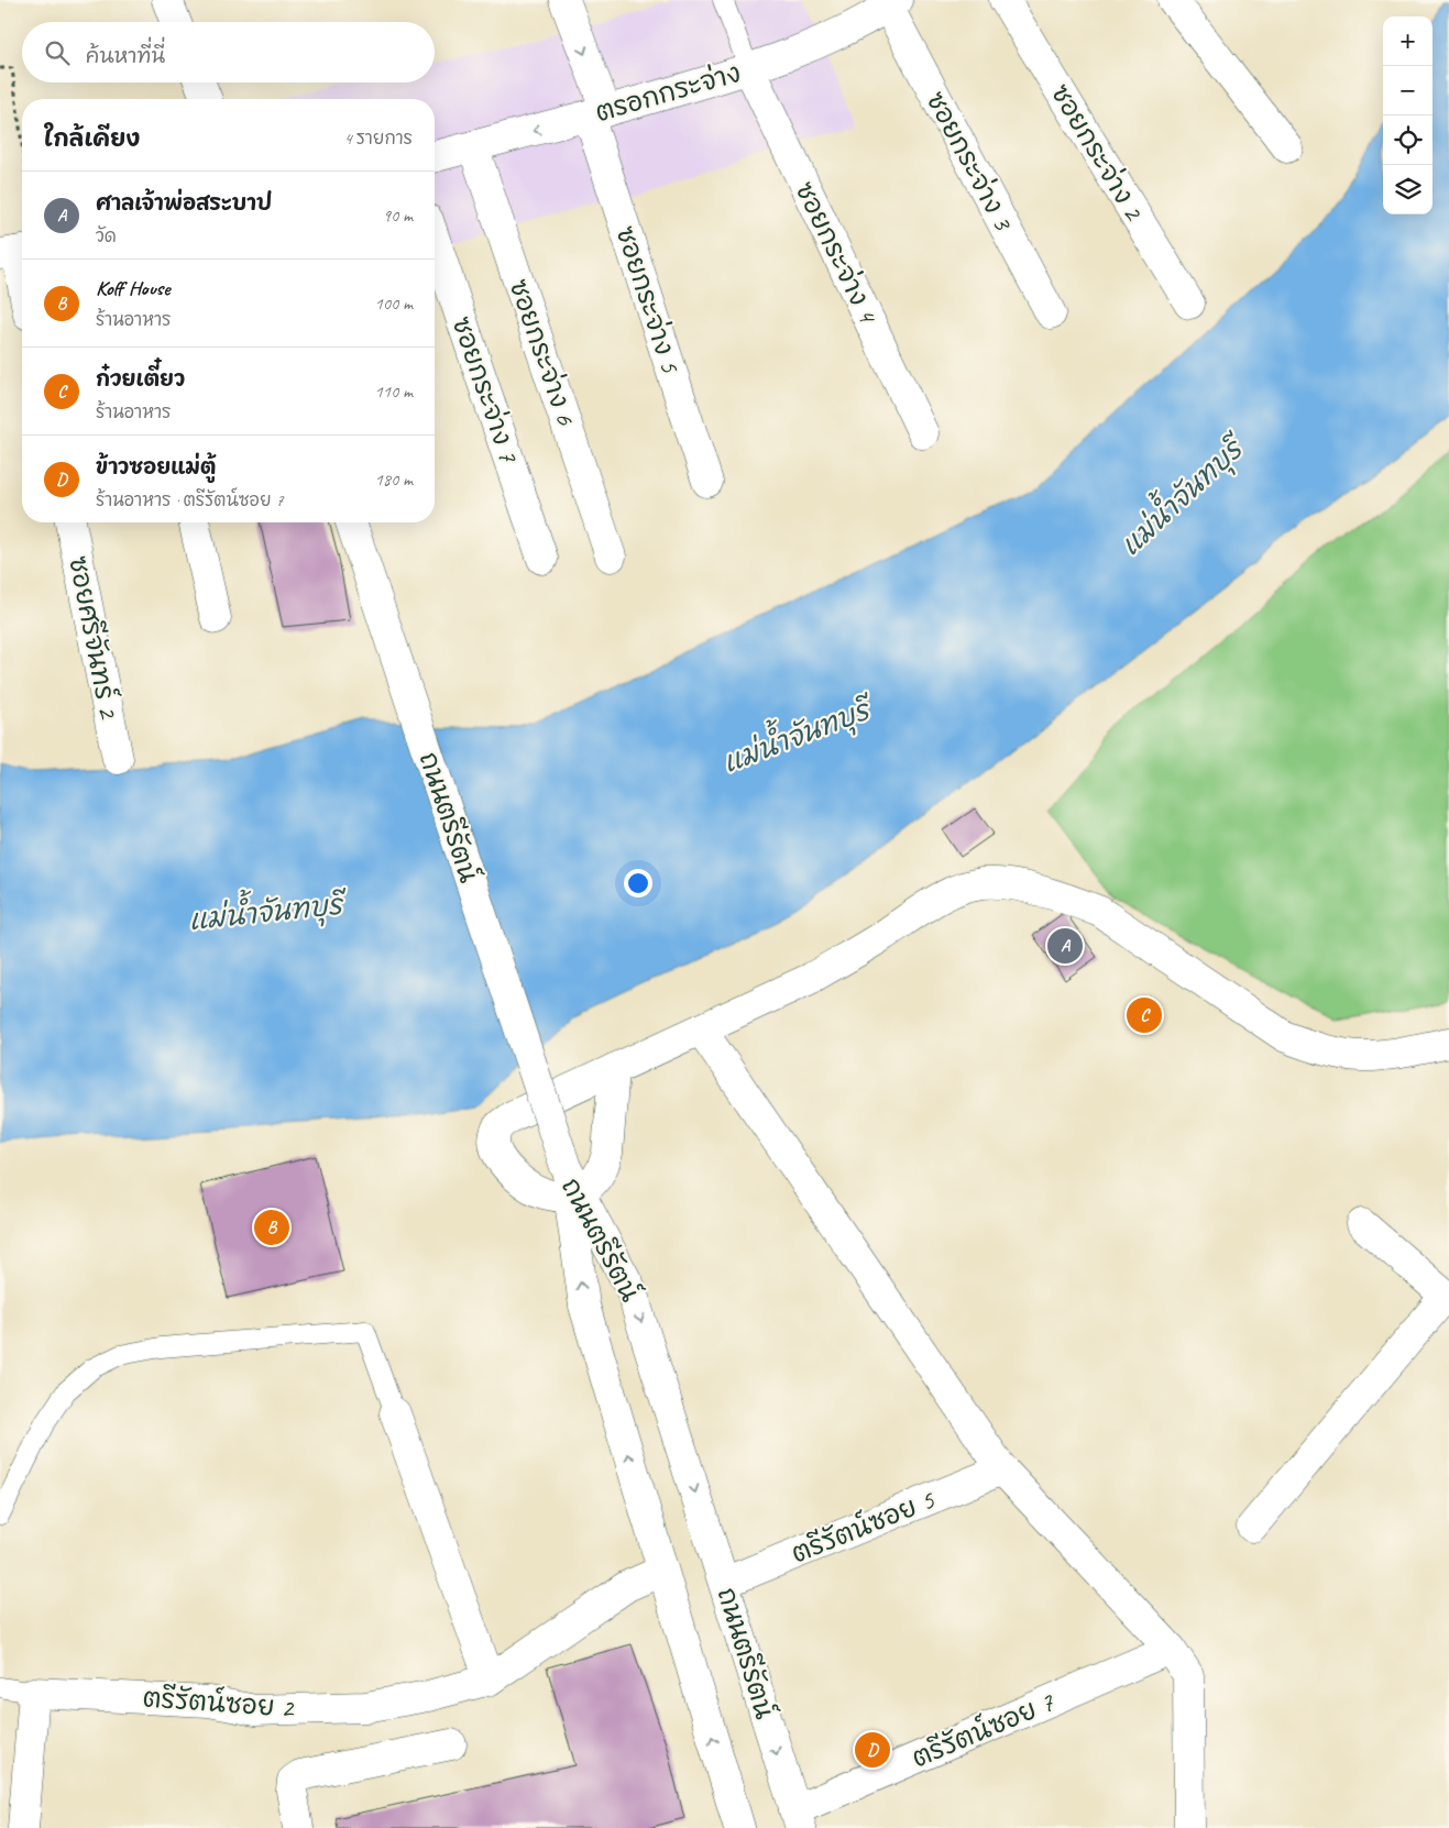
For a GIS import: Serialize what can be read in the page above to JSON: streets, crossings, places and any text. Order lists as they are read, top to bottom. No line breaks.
{"streets":{"street":["ตรอกกระจ่าง","ซอยกระจ่าง 2","ซอยกระจ่าง 3","ซอยกระจ่าง 4","ซอยกระจ่าง 5","ซอยกระจ่าง 6","ซอยกระจ่าง 7","ซอยศรีจันทร์ 2","ถนนตรีรัตน์","ตรีรัตน์ซอย 5","ตรีรัตน์ซอย 2","ตรีรัตน์ซอย 7"]},"crossings":[["ตรอกกระจ่าง","ซอยกระจ่าง 3"],["ตรอกกระจ่าง","ซอยกระจ่าง 4"],["ตรอกกระจ่าง","ซอยกระจ่าง 5"],["ตรอกกระจ่าง","ซอยกระจ่าง 6"],["ถนนตรีรัตน์","ตรีรัตน์ซอย 5"],["ถนนตรีรัตน์","ตรีรัตน์ซอย 2"],["ถนนตรีรัตน์","ตรีรัตน์ซอย 7"]],"water":["แม่น้ำจันทบุรี"],"page":{"map_buttons":["+","−"],"search":"ค้นหาที่นี่","heading":["ใกล้เคียง","4 รายการ"],"list":[{"mark":"A","name":"ศาลเจ้าพ่อสระบาป","note":"วัด","value":"90 m"},{"mark":"B","name":"Koff House","note":"ร้านอาหาร","value":"100 m"},{"mark":"C","name":"ก๋วยเตี๋ยว","note":"ร้านอาหาร","value":"110 m"},{"mark":"D","name":"ข้าวซอยแม่ตู้","note":"ร้านอาหาร · ตรีรัตน์ซอย 7","value":"180 m"}],"pins":["A","C","B","D"]}}
